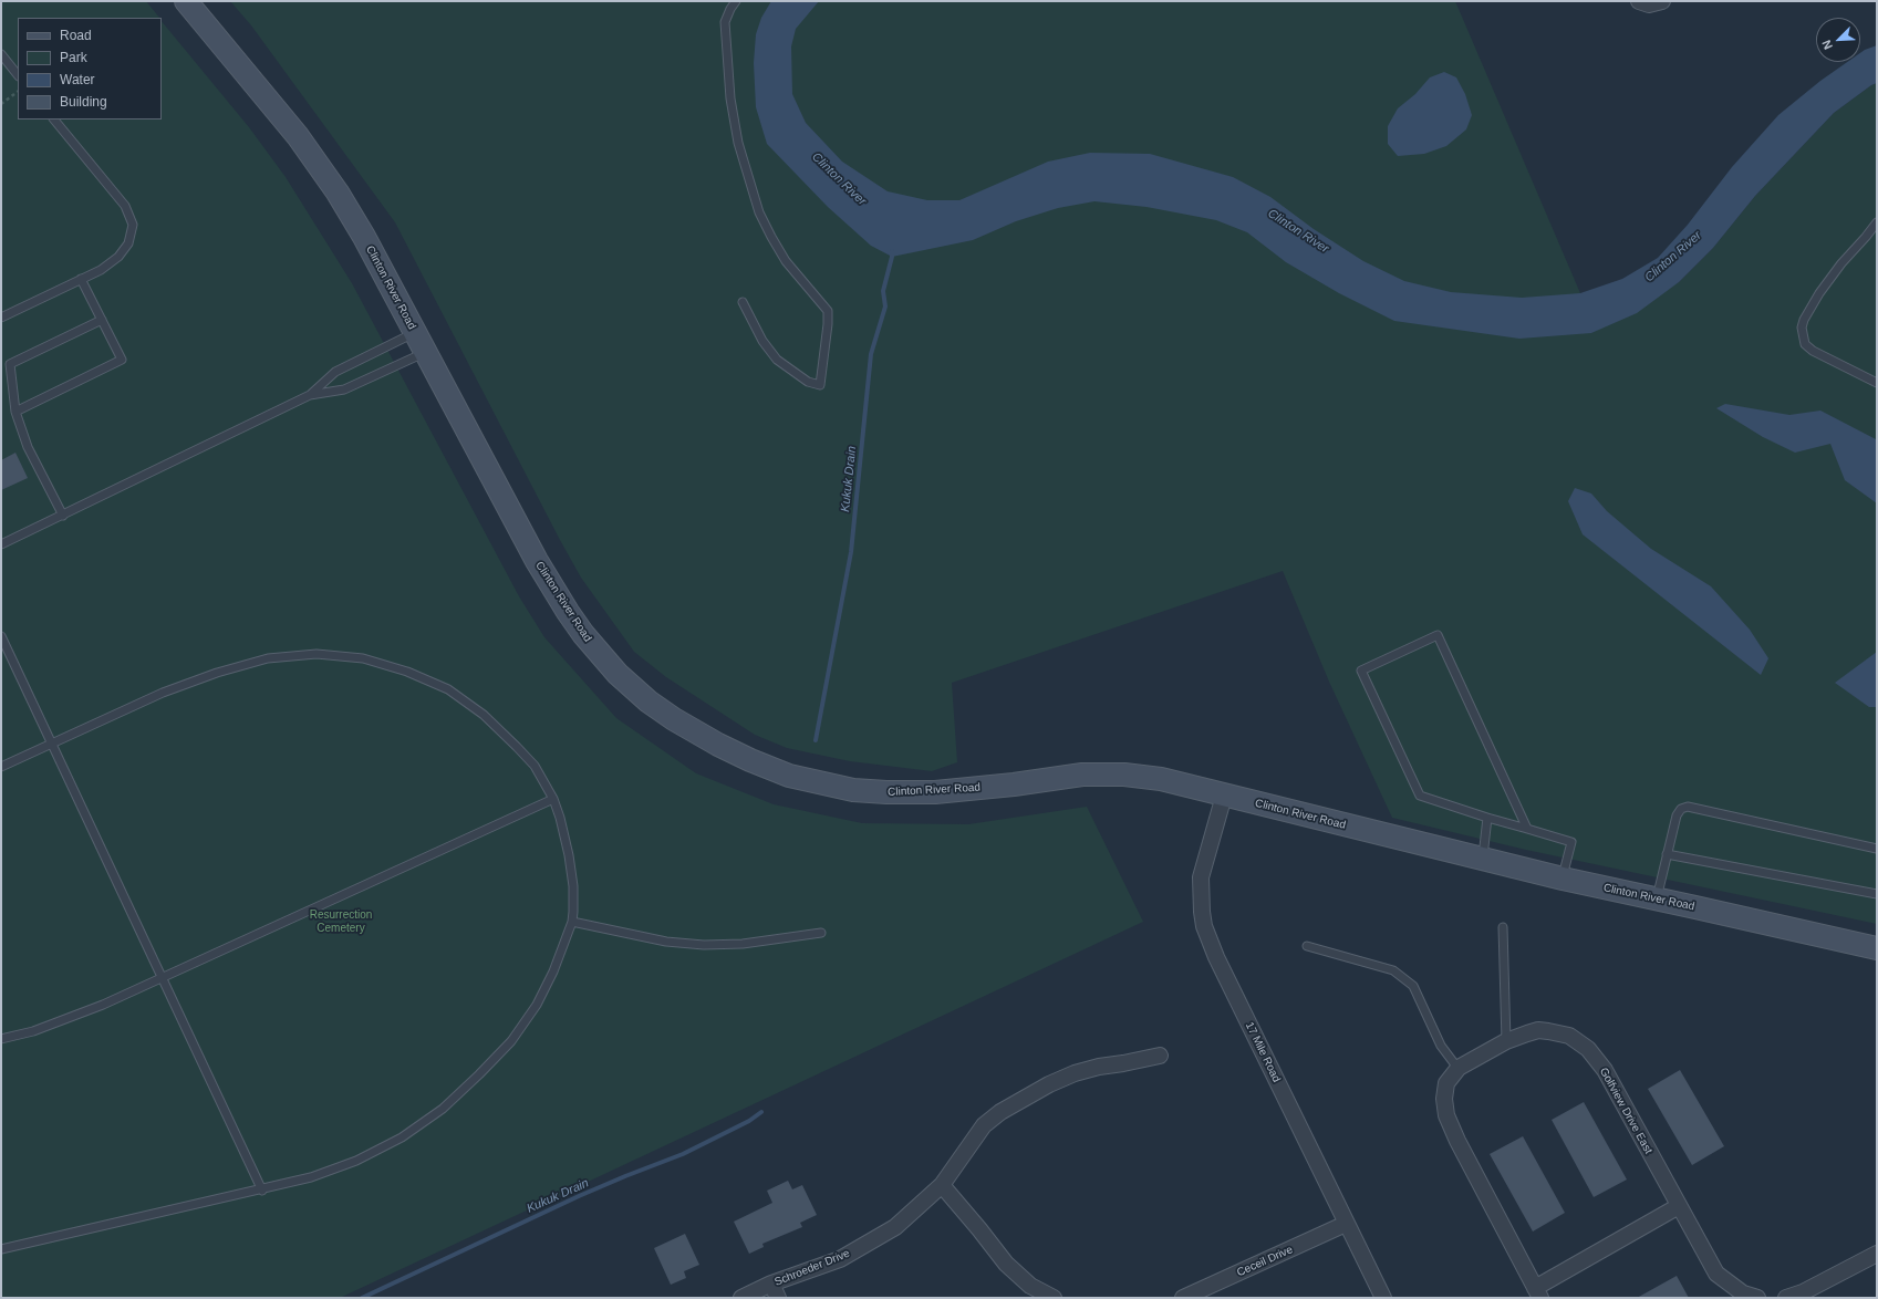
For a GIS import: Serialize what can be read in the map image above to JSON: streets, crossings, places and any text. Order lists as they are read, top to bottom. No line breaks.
{"streets":{"street":["Clinton River Road","17 Mile Road","Golfview Drive East","Ceceil Drive","Schroeder Drive"]},"crossings":[["Clinton River Road","17 Mile Road"],["17 Mile Road","Ceceil Drive"]],"water":["Clinton River","Kukuk Drain"],"parks":["Resurrection Cemetery"],"legend":["Road","Park","Water","Building"],"north":"bottom left"}
